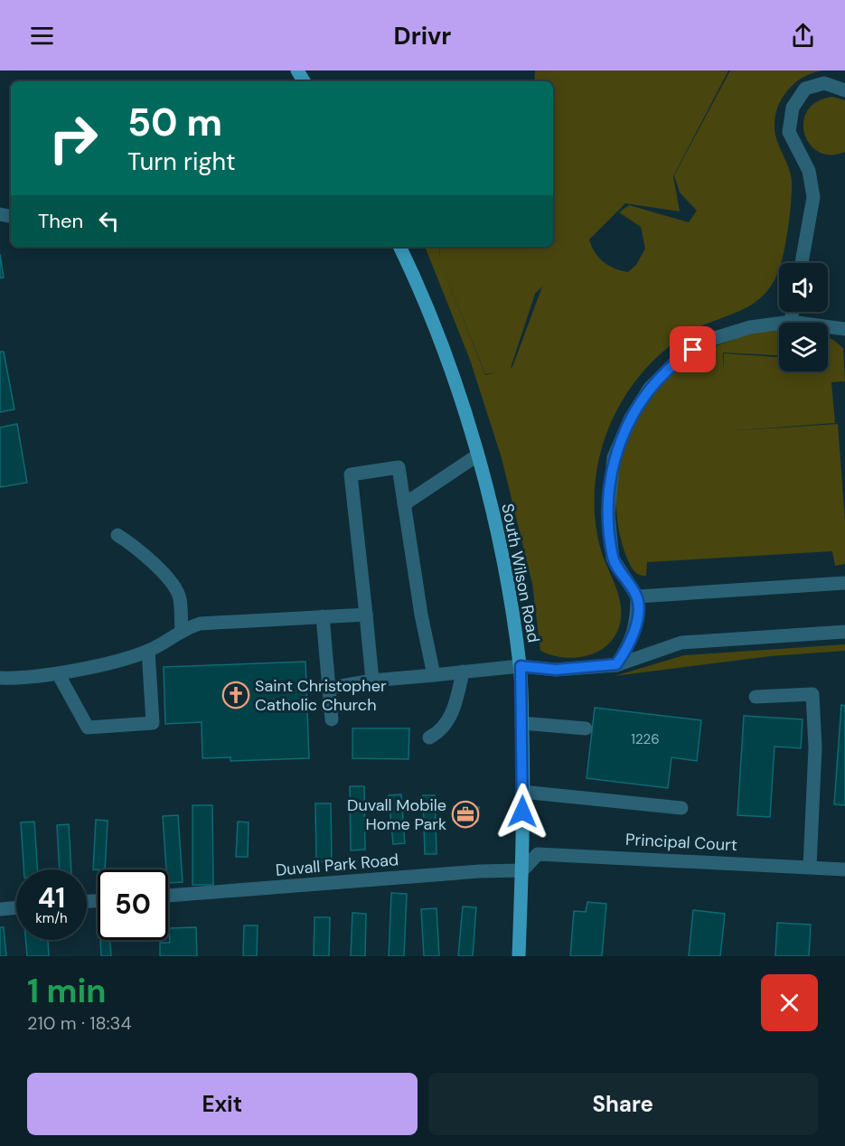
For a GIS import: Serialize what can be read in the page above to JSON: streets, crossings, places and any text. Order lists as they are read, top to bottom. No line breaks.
{"streets":{"main road":["South Wilson Road"],"street":["Principal Court","Duvall Park Road"]},"crossings":[["South Wilson Road","Principal Court"],["South Wilson Road","Duvall Park Road"],["Principal Court","Duvall Park Road"]],"places":{"church":["Saint Christopher Catholic Church"],"office":["Duvall Mobile Home Park"]},"house_numbers":["1226"],"page":{"header":"Drivr","turn":["50 m","Turn right"],"then":"Then","speed":"41 km/h","limit":"50","heading":["1 min","210 m · 18:34"],"buttons":["Exit","Share"]}}
